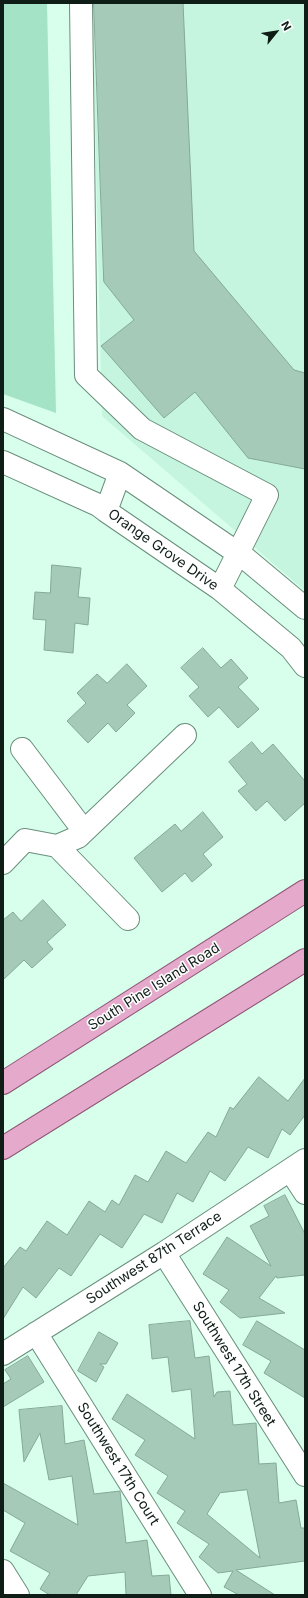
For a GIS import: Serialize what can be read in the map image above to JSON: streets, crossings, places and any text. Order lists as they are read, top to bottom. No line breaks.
{"streets":{"main road":["South Pine Island Road"],"street":["Orange Grove Drive","Southwest 87th Terrace","Southwest 17th Street","Southwest 17th Court"]},"crossings":[["Southwest 87th Terrace","Southwest 17th Street"],["Southwest 87th Terrace","Southwest 17th Court"]],"north":"top right"}
